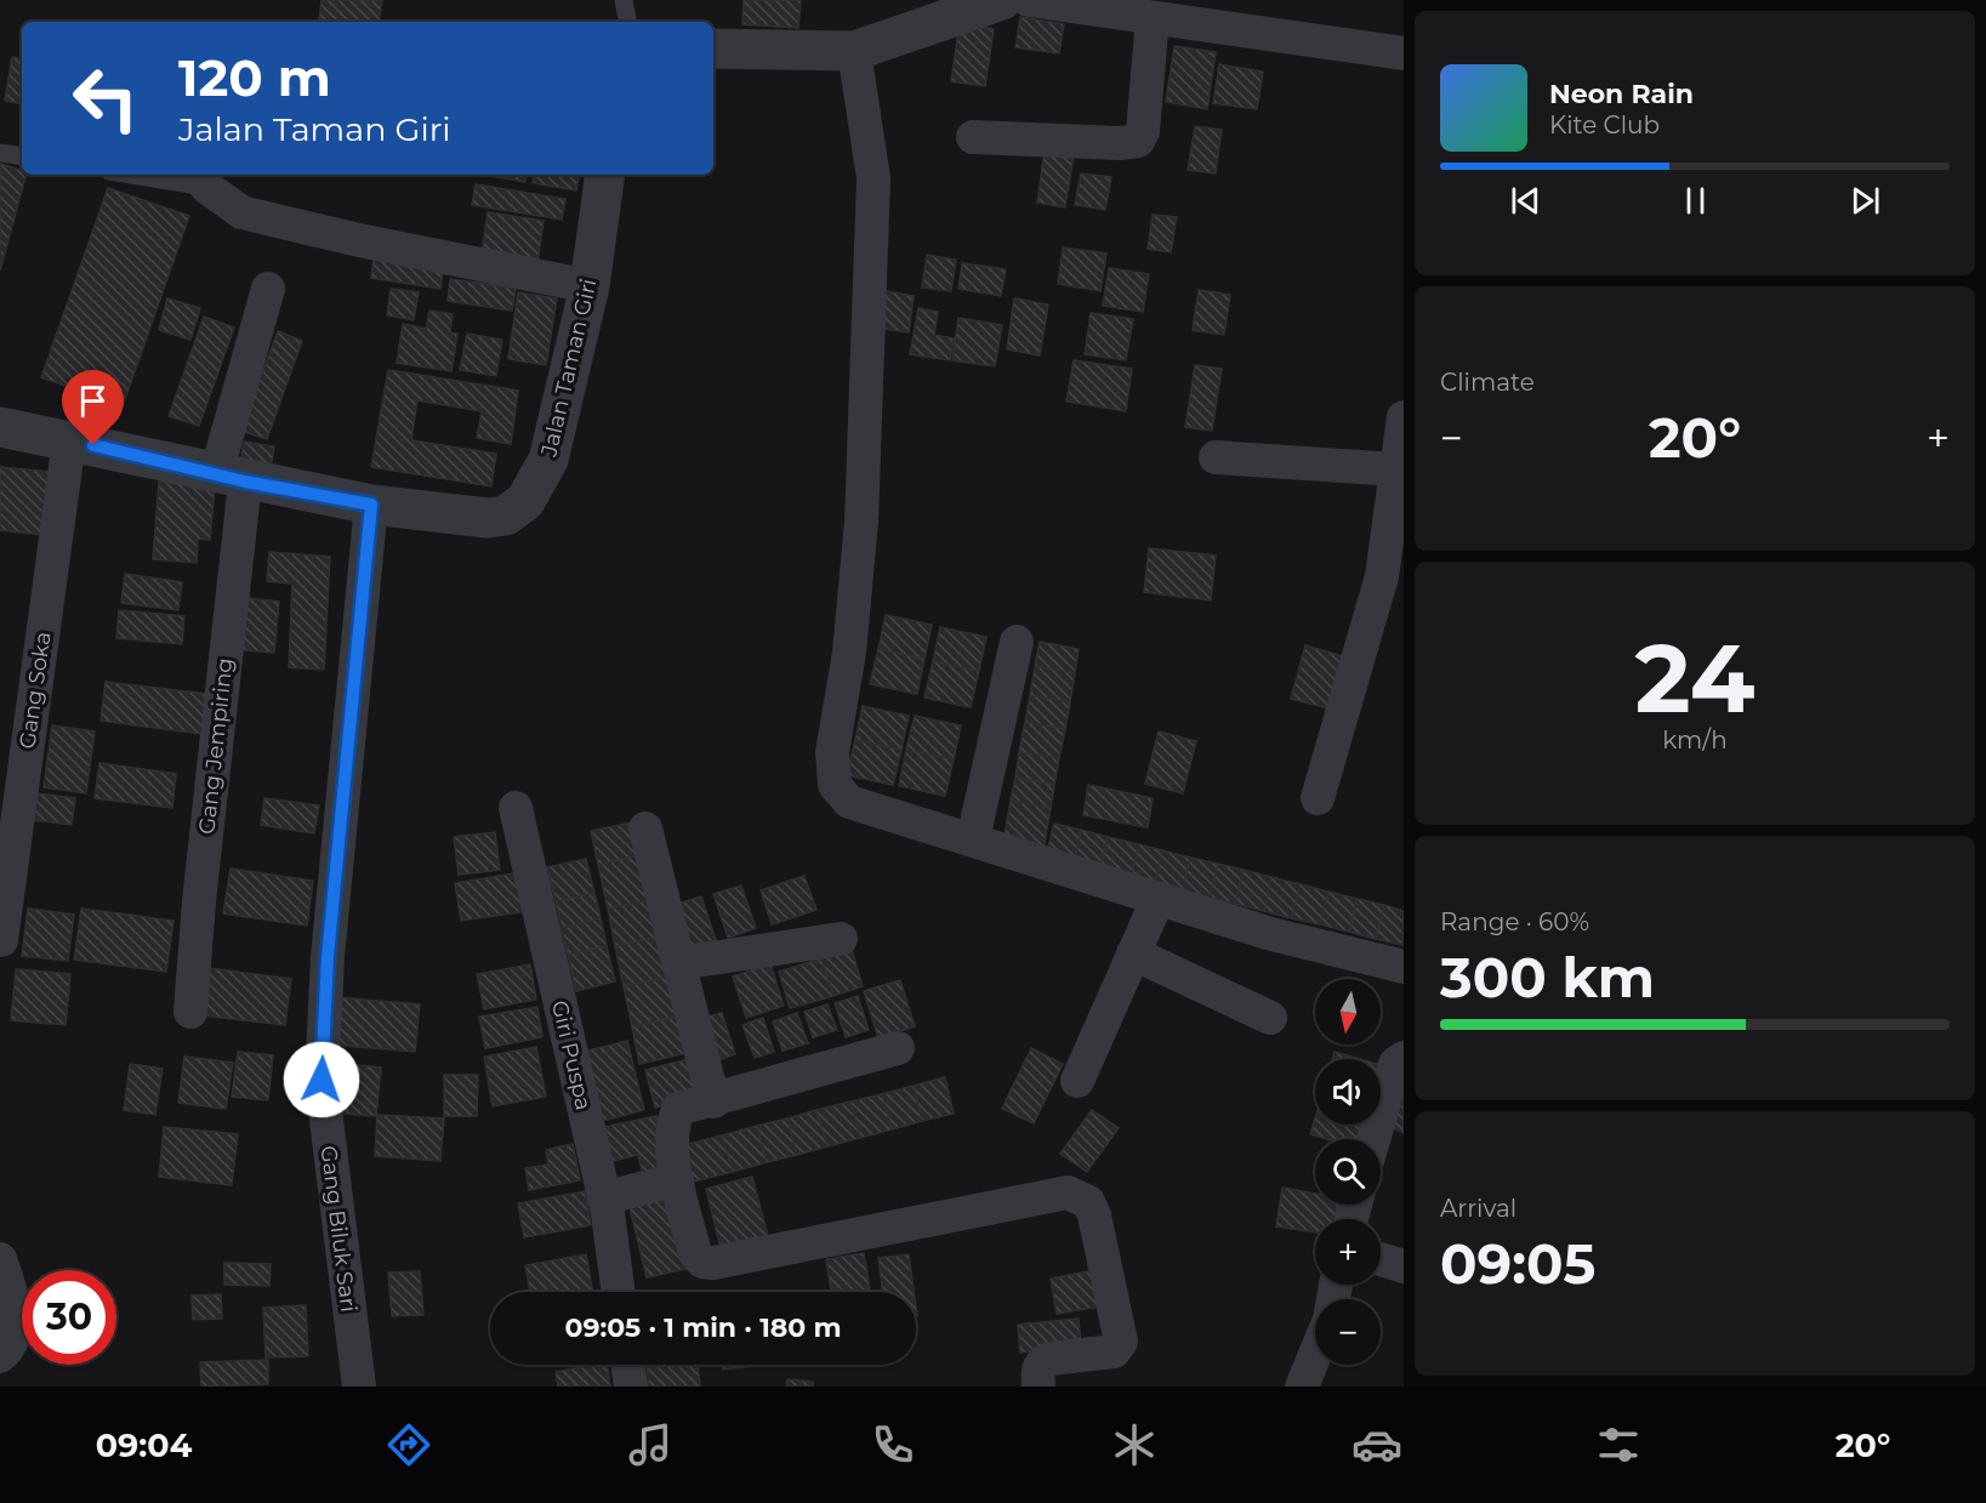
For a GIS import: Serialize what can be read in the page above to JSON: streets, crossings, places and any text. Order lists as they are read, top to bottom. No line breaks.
{"streets":{"street":["Jalan Taman Giri","Gang Soka","Gang Jempiring","Giri Puspa","Gang Biluk Sari"]},"crossings":[["Jalan Taman Giri","Gang Soka"],["Jalan Taman Giri","Gang Jempiring"],["Jalan Taman Giri","Gang Biluk Sari"]],"north":"bottom","page":{"turn":["120 m","Jalan Taman Giri"],"song":["Neon Rain","Kite Club"],"tile":["Climate",["24","km/h"],["Range · 60%","300 km"],["Arrival","09:05"]],"heat":["−","20°","+"],"map_buttons":["+","−"],"limit":"30","trip":"09:05 · 1 min · 180 m","tabs":["09:04","20°"]}}
